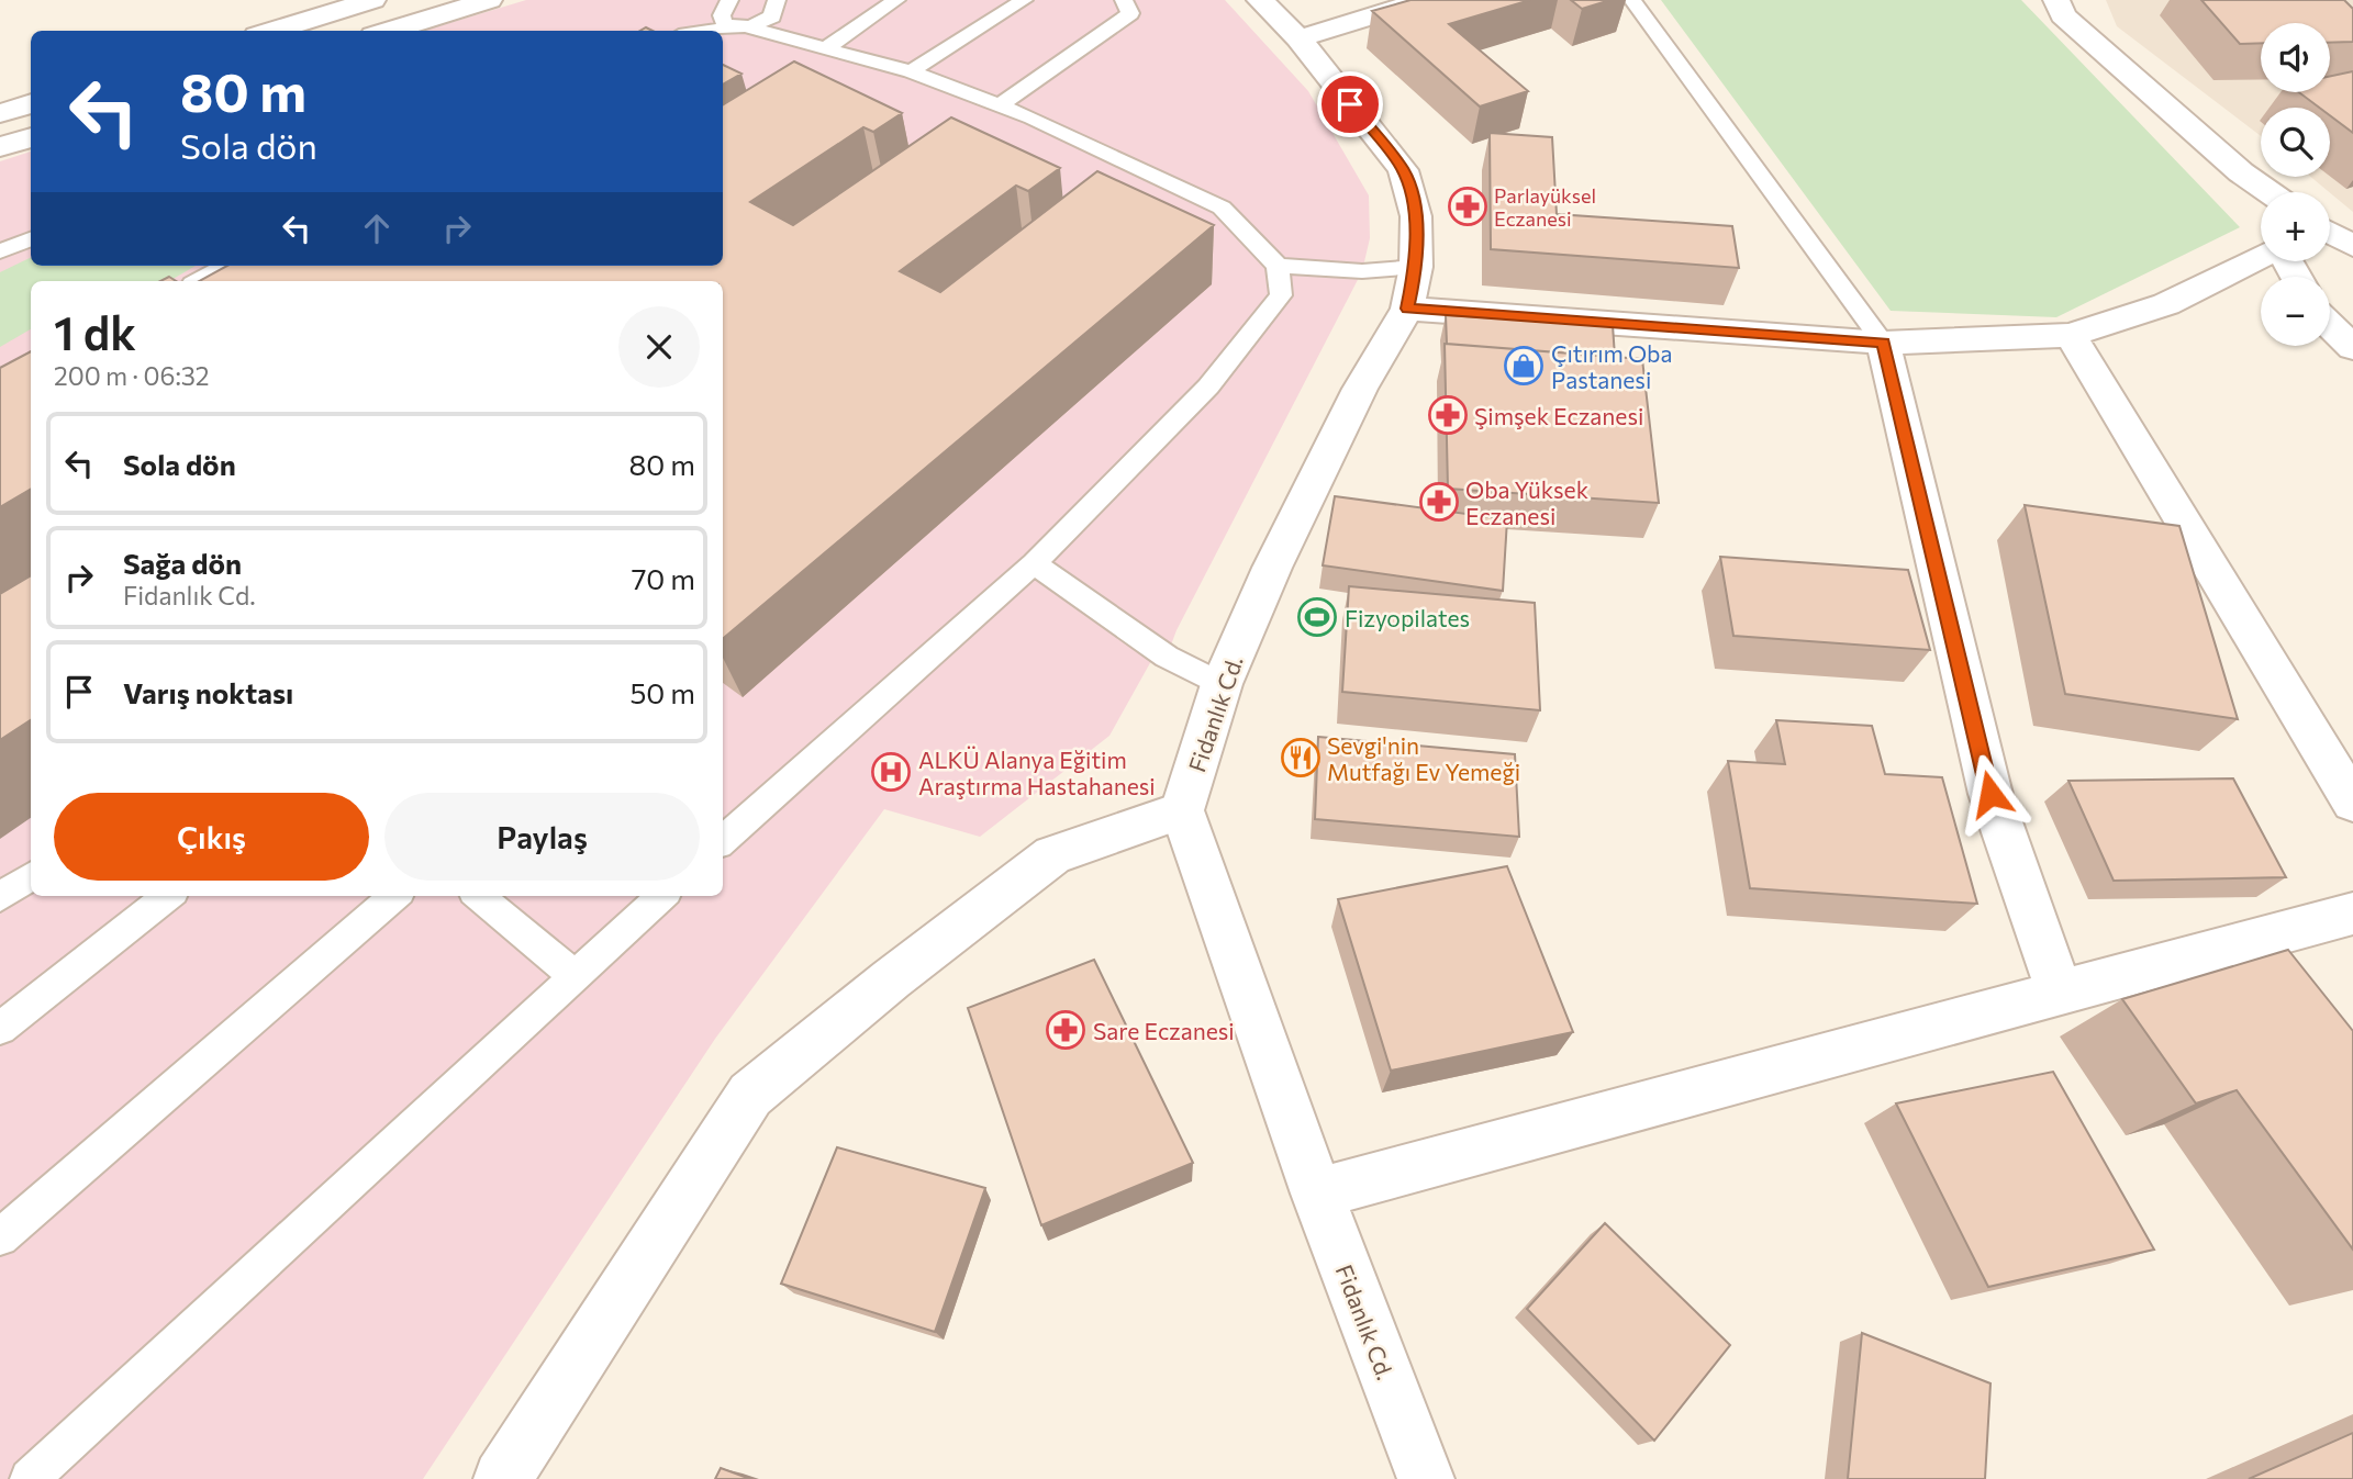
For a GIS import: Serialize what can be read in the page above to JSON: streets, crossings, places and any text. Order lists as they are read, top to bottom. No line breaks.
{"streets":{"street":["Fidanlık Cd."]},"places":{"pharmacy":["Parlayüksel Eczanesi","Şimşek Eczanesi","Oba Yüksek Eczanesi","Sare Eczanesi"],"shop":["Çıtırım Oba Pastanesi"],"sports":["Fizyopilates"],"restaurant":["Sevgi'nin Mutfağı Ev Yemeği"],"hospital":["ALKÜ Alanya Eğitim Araştırma Hastahanesi"]},"page":{"map_buttons":["+","−"],"turn":["80 m","Sola dön"],"heading":["1 dk","200 m · 06:32"],"list":[{"name":"Sola dön","value":"80 m"},{"name":"Sağa dön","note":"Fidanlık Cd.","value":"70 m"},{"name":"Varış noktası","value":"50 m"}],"buttons":["Çıkış","Paylaş"]}}
